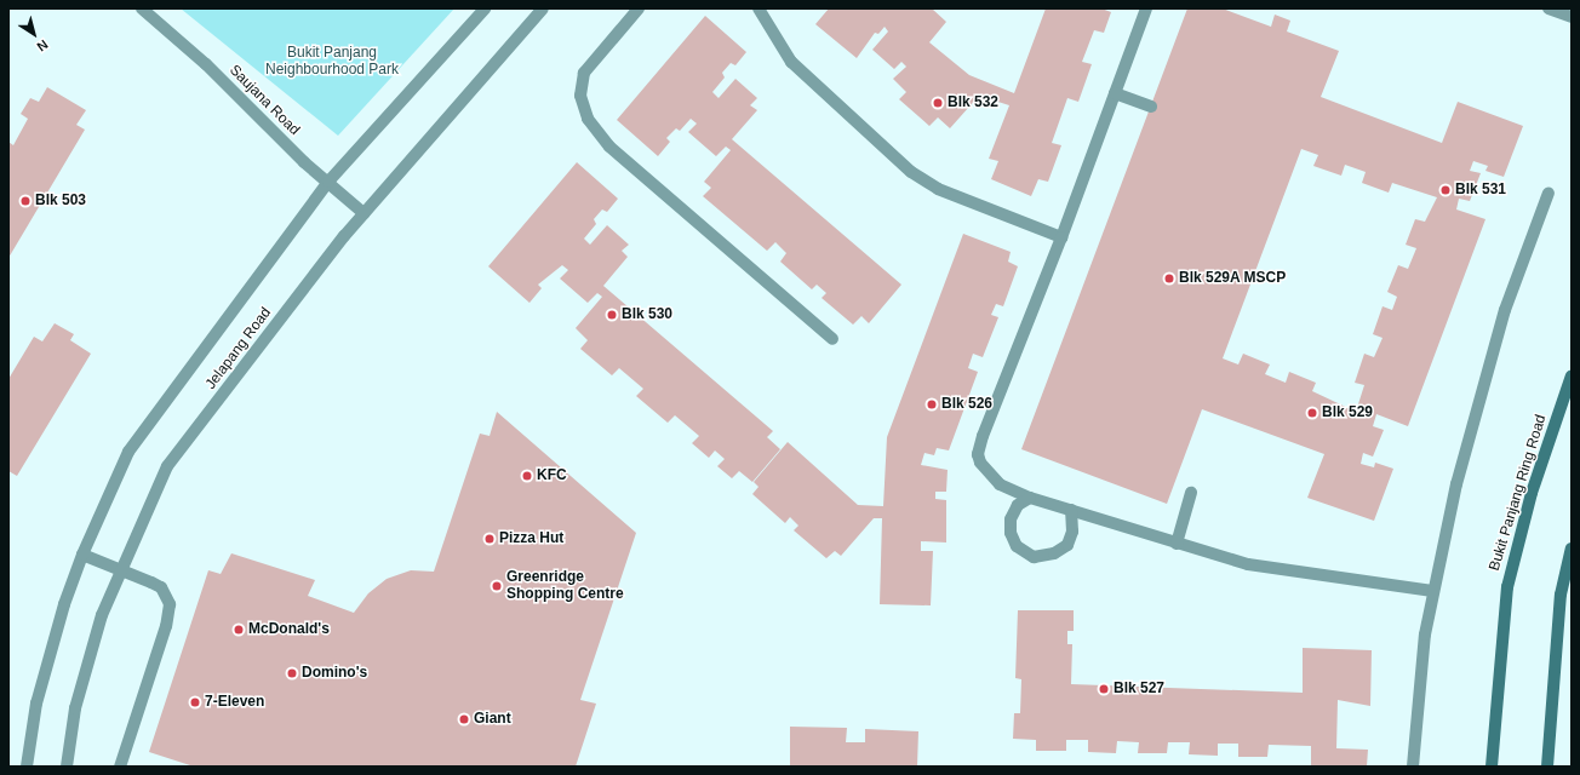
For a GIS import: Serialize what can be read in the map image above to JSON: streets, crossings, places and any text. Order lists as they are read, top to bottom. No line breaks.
{"streets":{"main road":["Bukit Panjang Ring Road"],"street":["Saujana Road","Jelapang Road"]},"crossings":[["Saujana Road","Jelapang Road"]],"parks":["Bukit Panjang Neighbourhood Park"],"places":["Blk 532","Blk 531","Blk 503","Blk 529A MSCP","Blk 530","Blk 526","Blk 529","KFC","Pizza Hut","Greenridge Shopping Centre","McDonald's","Domino's","Blk 527","7-Eleven","Giant"],"north":"bottom right"}
